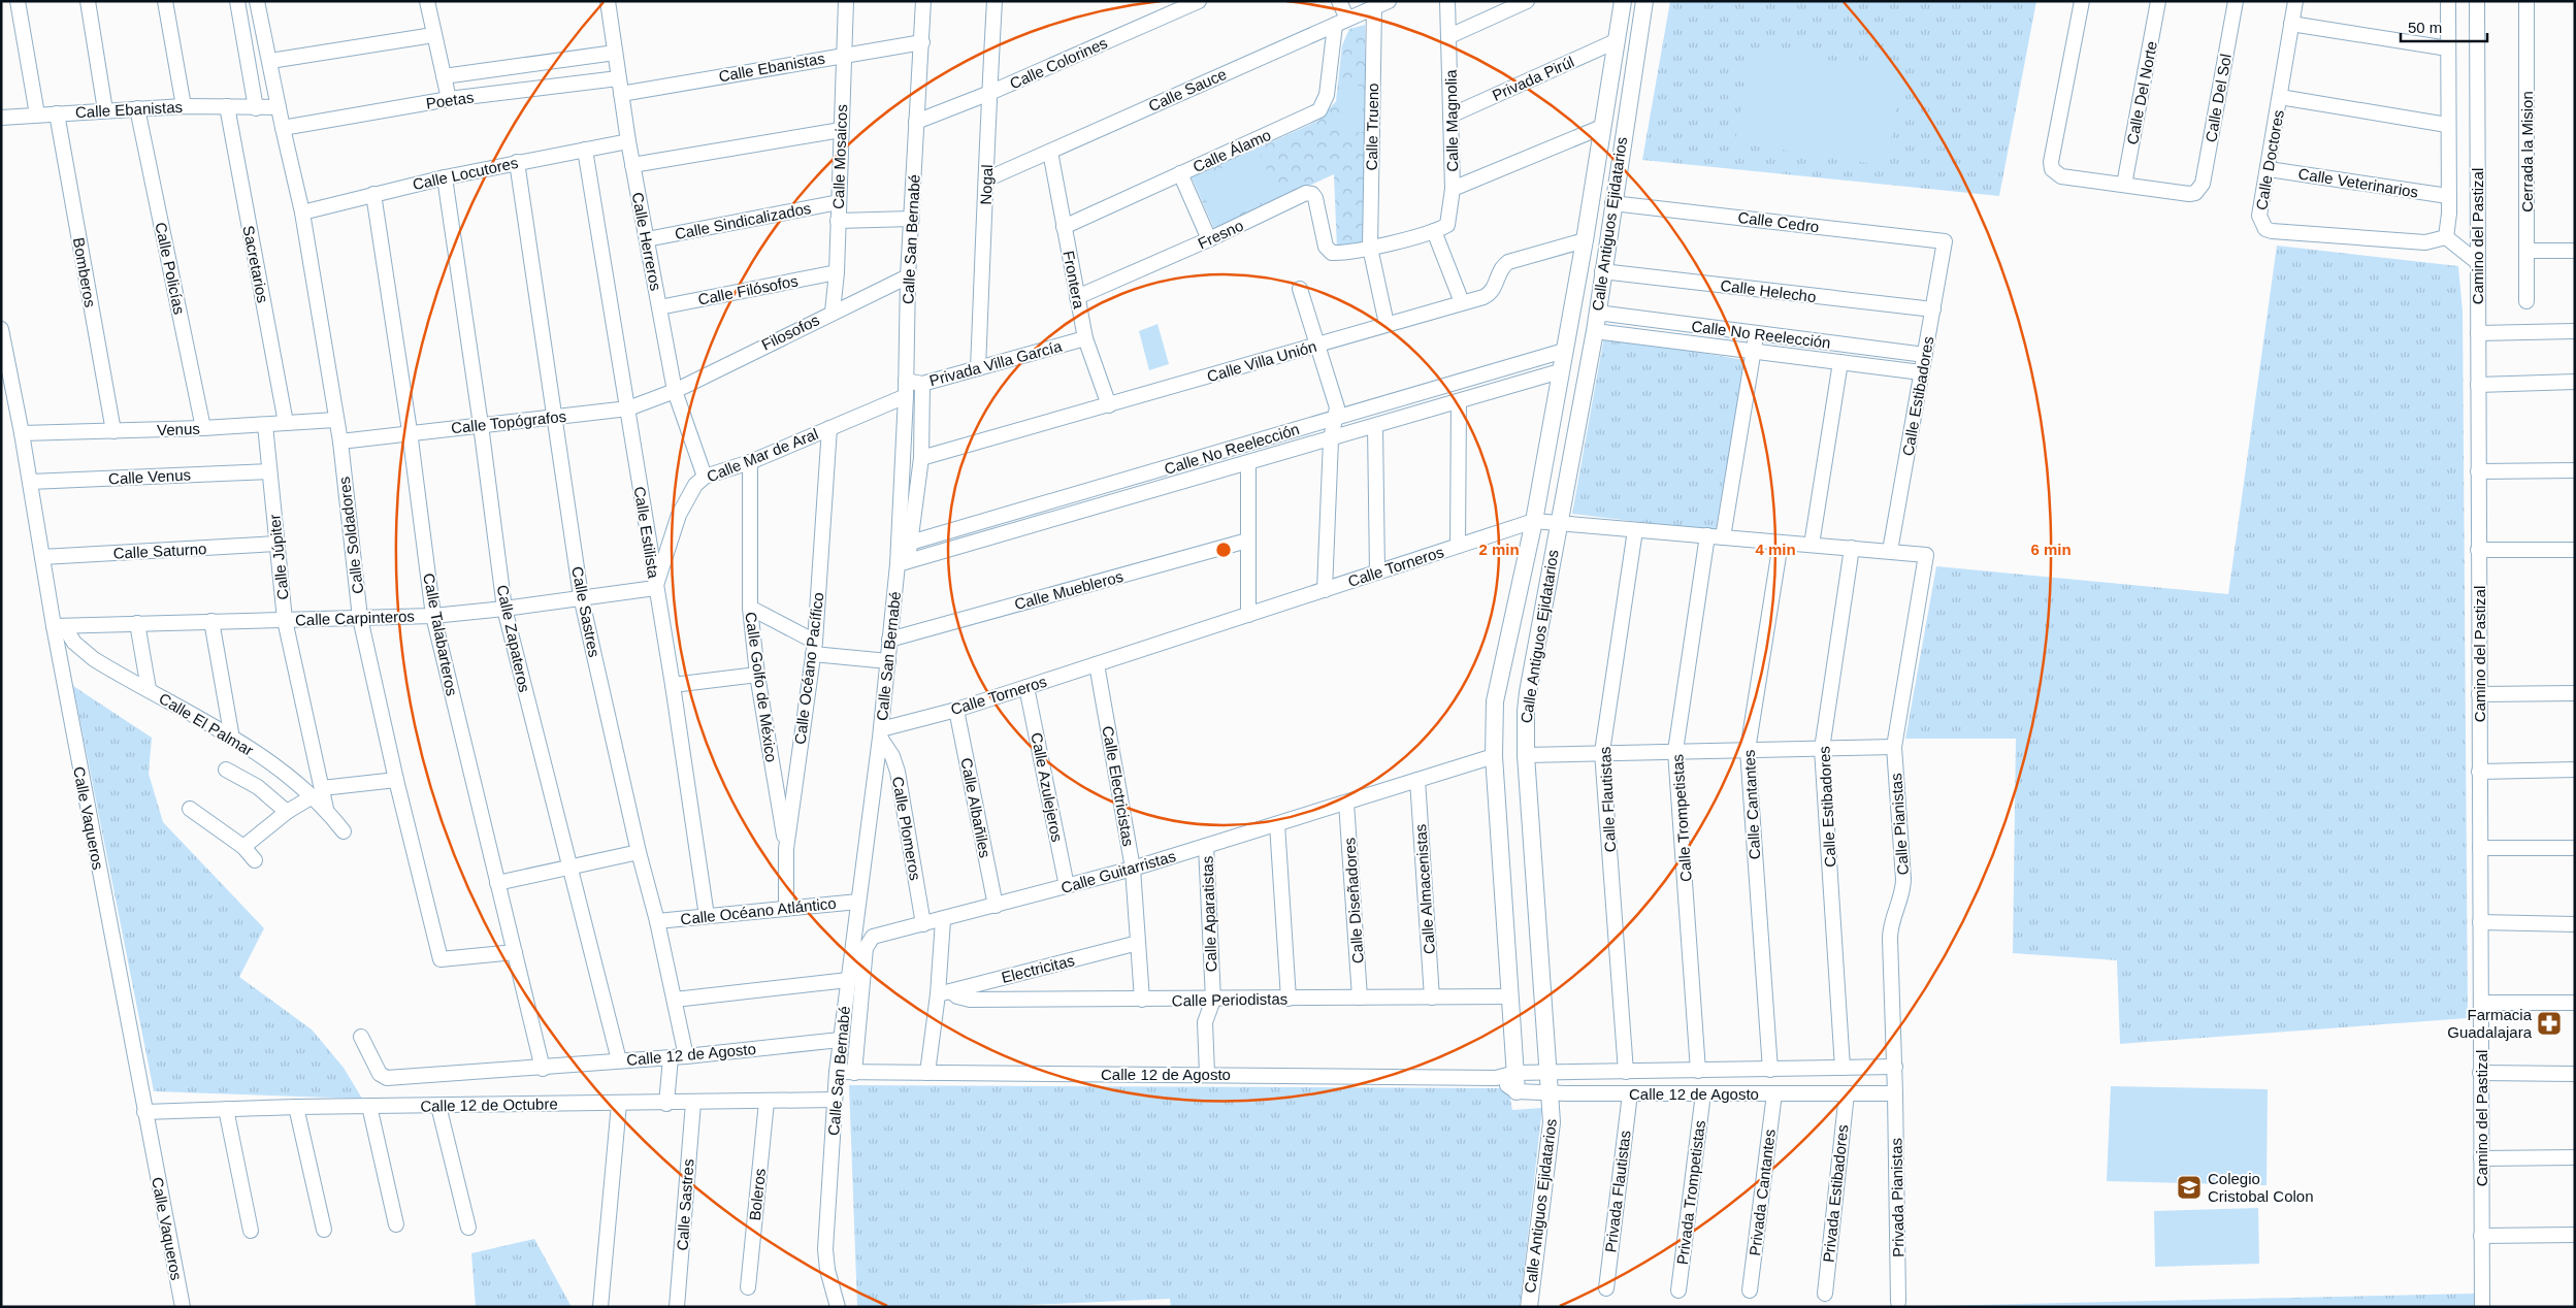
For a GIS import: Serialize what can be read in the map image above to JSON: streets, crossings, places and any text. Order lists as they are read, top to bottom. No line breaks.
{"streets":{"street":["Calle Colorines","Calle Ebanistas","Privada Pirúl","Calle Sauce","Calle Del Norte","Calle Del Sol","Poetas","Calle Magnolia","Calle Trueno","Calle Álamo","Cerrada la Mision","Calle Mosaicos","Calle Doctores","Calle Locutores","Calle Veterinarios","Nogal","Calle Sindicalizados","Calle Cedro","Calle Antiguos Ejidatarios","Fresno","Camino del Pastizal","Calle San Bernabé","Calle Herreros","Sacretarios","Calle Policías","Bomberos","Frontera","Calle Filósofos","Calle Helecho","Filosofos","Calle No Reelección","Calle Villa Unión","Privada Villa García","Calle Estibadores","Calle Topógrafos","Venus","Calle Mar de Aral","Calle Venus","Calle Estilista","Calle Soldadores","Calle Saturno","Calle Júpiter","Calle Torneros","Calle Muebleros","Calle Sastres","Calle Carpinteros","Calle Talabarteros","Calle Zapateros","Calle Océano Pacífico","Calle Golfo de México","Calle El Palmar","Calle Electricistas","Calle Azulejeros","Calle Flautistas","Calle Cantantes","Calle Albañiles","Calle Vaqueros","Calle Trompetistas","Calle Pianistas","Calle Plomeros","Calle Guitarristas","Calle Almacenistas","Calle Diseñadores","Calle Océano Atlántico","Calle Aparatistas","Electricitas","Calle Periodistas","Calle 12 de Agosto","Calle 12 de Octubre","Privada Flautistas","Privada Trompetistas","Privada Cantantes","Privada Estibadores","Boleros","Privada Pianistas"]},"crossings":[["Calle Colorines","Nogal"],["Calle Colorines","Calle San Bernabé"],["Calle Ebanistas","Calle Mosaicos"],["Calle Ebanistas","Calle San Bernabé"],["Calle Ebanistas","Calle Herreros"],["Calle Ebanistas","Sacretarios"],["Calle Ebanistas","Calle Policías"],["Calle Ebanistas","Bomberos"],["Privada Pirúl","Calle Magnolia"],["Privada Pirúl","Calle Antiguos Ejidatarios"],["Calle Sauce","Calle Trueno"],["Calle Sauce","Calle Álamo"],["Calle Sauce","Nogal"],["Calle Sauce","Frontera"],["Calle Del Norte","Calle Del Sol"],["Poetas","Calle Herreros"],["Poetas","Calle Soldadores"],["Calle Trueno","Fresno"],["Calle Trueno","Calle Villa Unión"],["Calle Álamo","Frontera"],["Calle Mosaicos","Calle Sindicalizados"],["Calle Mosaicos","Calle Filósofos"],["Calle Mosaicos","Filosofos"],["Calle Doctores","Calle Veterinarios"],["Calle Locutores","Calle Herreros"],["Calle Locutores","Calle Estilista"],["Calle Locutores","Calle Soldadores"],["Calle Locutores","Calle Sastres"],["Calle Locutores","Calle Talabarteros"],["Calle Locutores","Calle Zapateros"],["Nogal","Privada Villa García"],["Calle Sindicalizados","Calle Herreros"],["Calle Cedro","Calle Antiguos Ejidatarios"],["Calle Cedro","Calle Estibadores"],["Calle Antiguos Ejidatarios","Calle Helecho"],["Calle Antiguos Ejidatarios","Calle No Reelección"],["Calle Antiguos Ejidatarios","Calle Villa Unión"],["Calle Antiguos Ejidatarios","Calle Torneros"],["Calle Antiguos Ejidatarios","Calle Guitarristas"],["Calle Antiguos Ejidatarios","Calle Periodistas"],["Calle Antiguos Ejidatarios","Calle 12 de Agosto"],["Fresno","Frontera"],["Calle San Bernabé","Filosofos"],["Calle San Bernabé","Calle No Reelección"],["Calle San Bernabé","Calle Villa Unión"],["Calle San Bernabé","Privada Villa García"],["Calle San Bernabé","Calle Mar de Aral"],["Calle San Bernabé","Calle Torneros"],["Calle San Bernabé","Calle Muebleros"],["Calle San Bernabé","Calle Plomeros"],["Calle San Bernabé","Calle Océano Atlántico"],["Calle San Bernabé","Calle 12 de Agosto"],["Calle San Bernabé","Calle 12 de Octubre"],["Calle Herreros","Calle Filósofos"],["Calle Herreros","Filosofos"],["Calle Herreros","Calle Topógrafos"],["Calle Herreros","Calle Mar de Aral"],["Sacretarios","Venus"],["Calle Policías","Venus"],["Bomberos","Venus"],["Frontera","Calle Villa Unión"],["Frontera","Privada Villa García"],["Calle Helecho","Calle Estibadores"],["Filosofos","Calle Topógrafos"],["Calle No Reelección","Calle Estibadores"],["Calle Estibadores","Calle Torneros"],["Calle Estibadores","Calle 12 de Agosto"],["Calle Topógrafos","Calle Estilista"],["Calle Topógrafos","Calle Soldadores"],["Calle Topógrafos","Calle Sastres"],["Calle Topógrafos","Calle Talabarteros"],["Calle Topógrafos","Calle Zapateros"],["Venus","Calle Soldadores"],["Venus","Calle Júpiter"],["Venus","Calle Vaqueros"],["Calle Mar de Aral","Calle Estilista"],["Calle Mar de Aral","Calle Carpinteros"],["Calle Mar de Aral","Calle Océano Pacífico"],["Calle Mar de Aral","Calle Golfo de México"],["Calle Venus","Calle Júpiter"],["Calle Venus","Calle Vaqueros"],["Calle Estilista","Calle Carpinteros"],["Calle Estilista","Calle Océano Atlántico"],["Calle Soldadores","Calle Carpinteros"],["Calle Soldadores","Calle Talabarteros"],["Calle Saturno","Calle Júpiter"],["Calle Saturno","Calle Vaqueros"],["Calle Júpiter","Calle Carpinteros"],["Calle Júpiter","Calle El Palmar"],["Calle Torneros","Calle Electricistas"],["Calle Torneros","Calle Azulejeros"],["Calle Torneros","Calle Flautistas"],["Calle Torneros","Calle Cantantes"],["Calle Torneros","Calle Albañiles"],["Calle Torneros","Calle Trompetistas"],["Calle Torneros","Calle Pianistas"],["Calle Torneros","Calle Plomeros"],["Calle Sastres","Calle Carpinteros"],["Calle Sastres","Calle Océano Atlántico"],["Calle Sastres","Calle 12 de Agosto"],["Calle Sastres","Calle 12 de Octubre"],["Calle Carpinteros","Calle Talabarteros"],["Calle Carpinteros","Calle Zapateros"],["Calle Carpinteros","Calle El Palmar"],["Calle Carpinteros","Calle Vaqueros"],["Calle Talabarteros","Calle 12 de Agosto"],["Calle Zapateros","Calle 12 de Agosto"],["Calle Océano Pacífico","Calle Golfo de México"],["Calle Océano Pacífico","Calle Océano Atlántico"],["Calle El Palmar","Calle Vaqueros"],["Calle Electricistas","Calle Guitarristas"],["Calle Electricistas","Electricitas"],["Calle Electricistas","Calle Periodistas"],["Calle Azulejeros","Calle Guitarristas"],["Calle Flautistas","Calle 12 de Agosto"],["Calle Cantantes","Calle 12 de Agosto"],["Calle Albañiles","Calle Guitarristas"],["Calle Vaqueros","Calle 12 de Octubre"],["Calle Trompetistas","Calle 12 de Agosto"],["Calle Pianistas","Calle 12 de Agosto"],["Calle Pianistas","Privada Pianistas"],["Calle Plomeros","Calle Guitarristas"],["Calle Guitarristas","Calle Almacenistas"],["Calle Guitarristas","Calle Diseñadores"],["Calle Guitarristas","Calle Aparatistas"],["Calle Guitarristas","Calle 12 de Agosto"],["Calle Almacenistas","Calle Periodistas"],["Calle Diseñadores","Calle Periodistas"],["Calle Aparatistas","Calle Periodistas"],["Calle Aparatistas","Calle 12 de Agosto"],["Electricitas","Calle Periodistas"],["Calle 12 de Agosto","Privada Flautistas"],["Calle 12 de Agosto","Privada Trompetistas"],["Calle 12 de Agosto","Privada Cantantes"],["Calle 12 de Agosto","Privada Estibadores"],["Calle 12 de Agosto","Privada Pianistas"],["Calle 12 de Octubre","Boleros"]],"places":{"pharmacy":["Farmacia Guadalajara"],"school or university":["Colegio Cristobal Colon"]},"scale_bar":"50 m","rings":["2 min","4 min","6 min"]}
